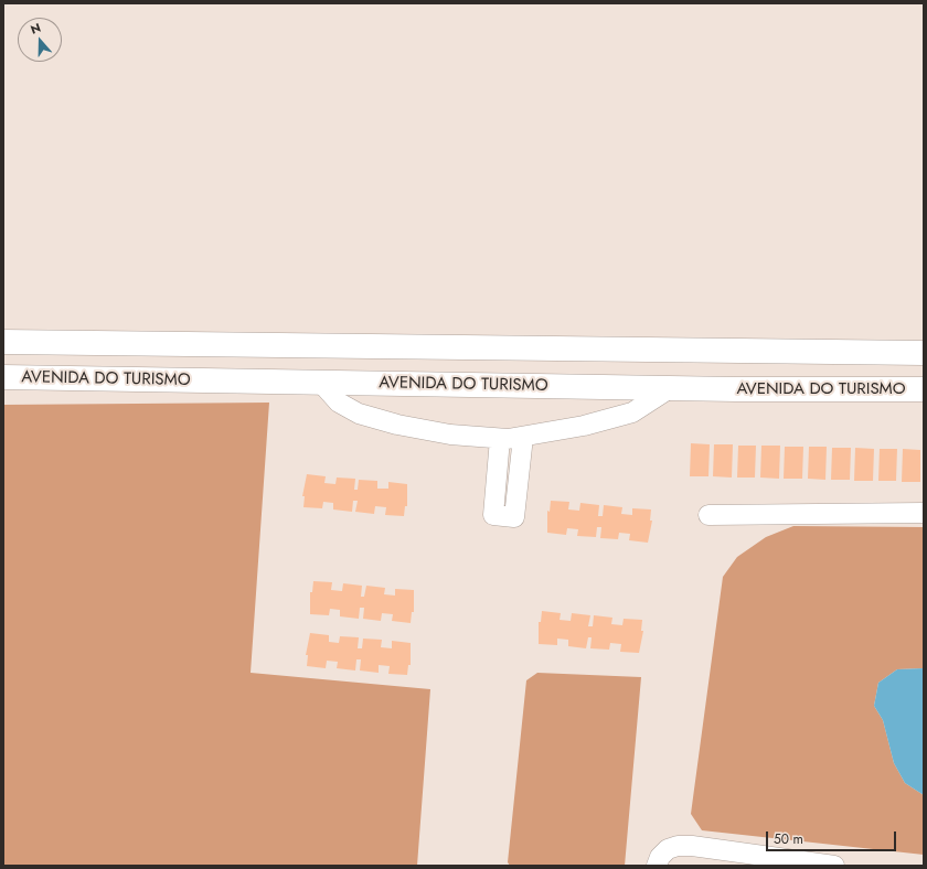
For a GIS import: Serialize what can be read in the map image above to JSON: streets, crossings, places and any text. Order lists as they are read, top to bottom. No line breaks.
{"streets":{"highway":["AVENIDA DO TURISMO"]},"scale_bar":"50 m","north":"top"}
